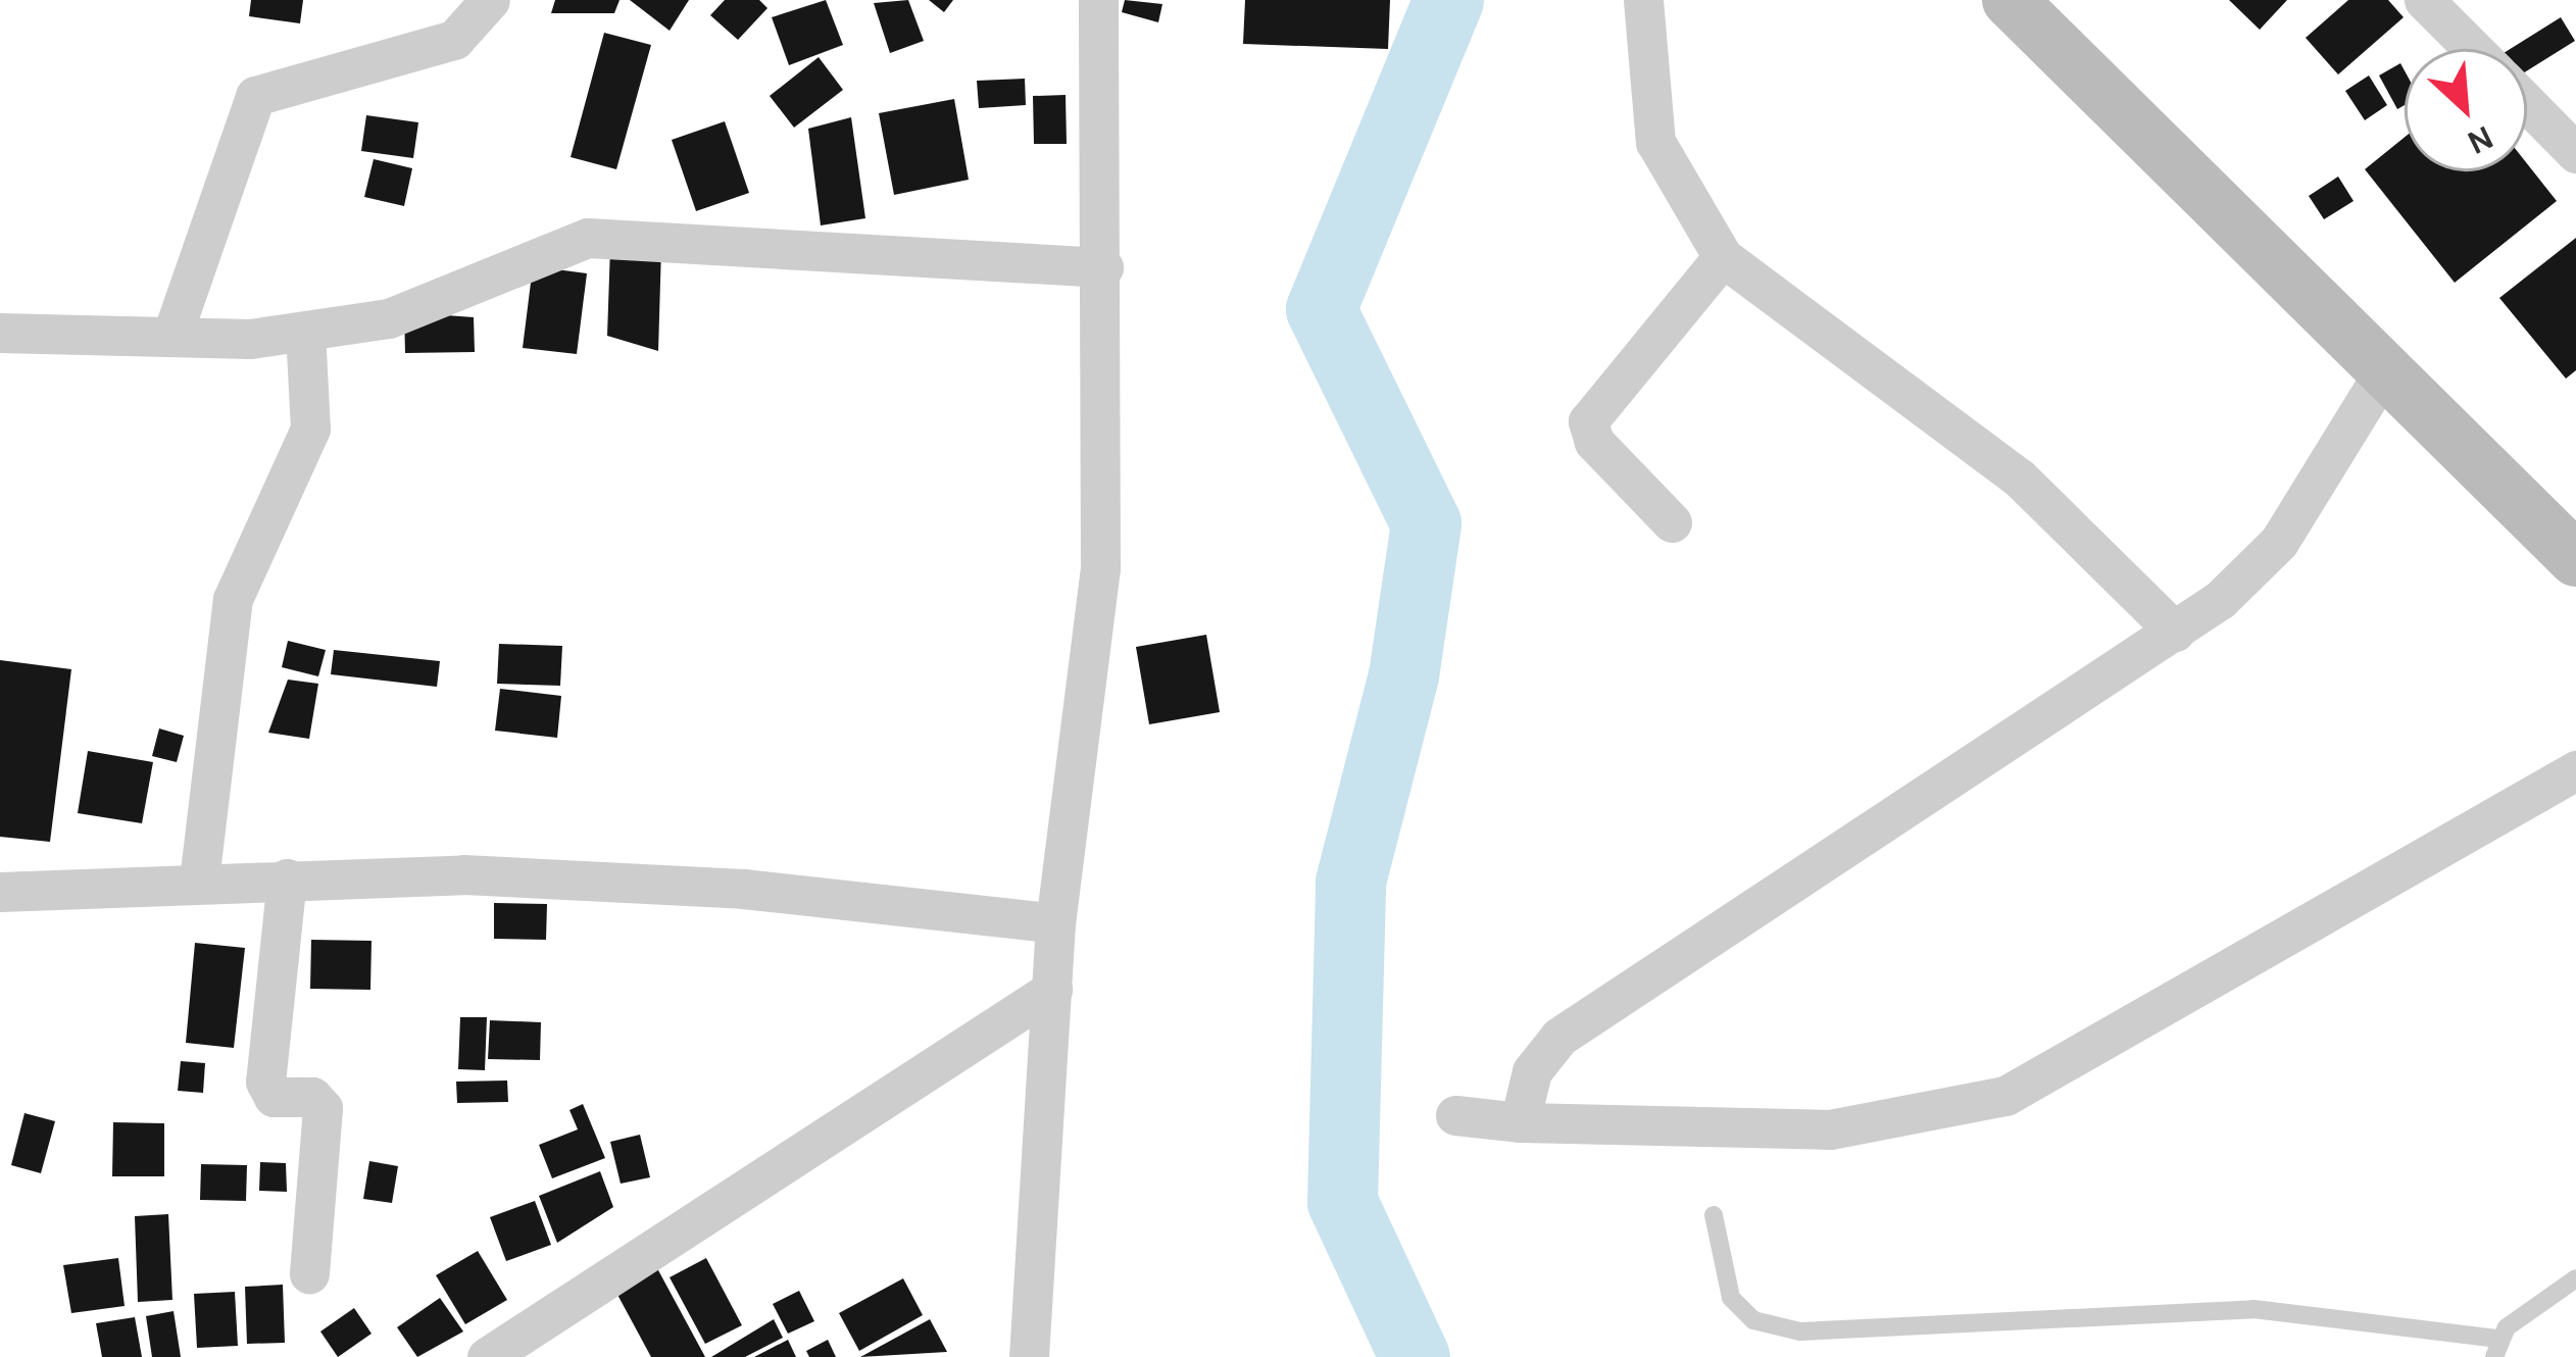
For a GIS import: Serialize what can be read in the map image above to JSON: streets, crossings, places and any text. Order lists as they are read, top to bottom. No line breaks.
{"north":"bottom right"}
